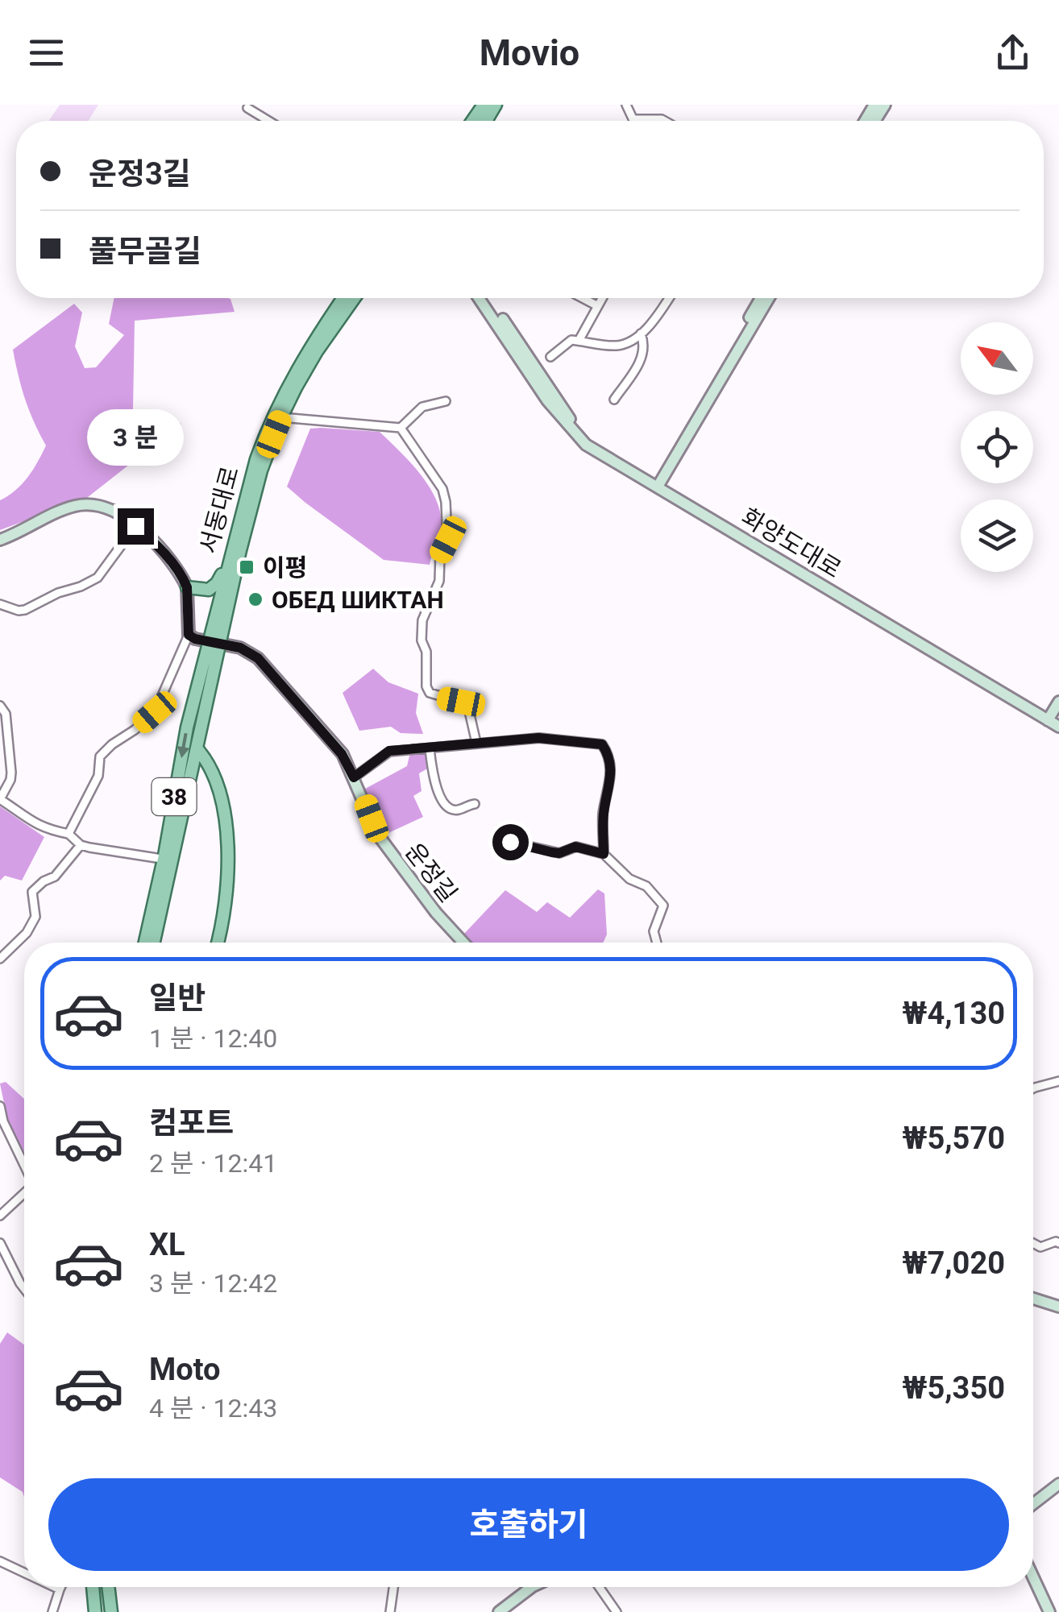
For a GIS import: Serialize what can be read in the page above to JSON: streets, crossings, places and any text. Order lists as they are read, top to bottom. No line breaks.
{"streets":{"main road":["서동대로","38"],"street":["화양도대로","운정길"]},"crossings":[["서동대로","운정길"]],"places":{"transit":["이평"],"other":["ОБЕД ШИКТАН"]},"north":"top left","page":{"header":"Movio","banner":["운정3길","풀무골길"],"bubble":"3 분","list":[{"name":"일반","note":"1 분 · 12:40","value":"₩4,130"},{"name":"컴포트","note":"2 분 · 12:41","value":"₩5,570"},{"name":"XL","note":"3 분 · 12:42","value":"₩7,020"},{"name":"Moto","note":"4 분 · 12:43","value":"₩5,350"}],"buttons":"호출하기"}}
